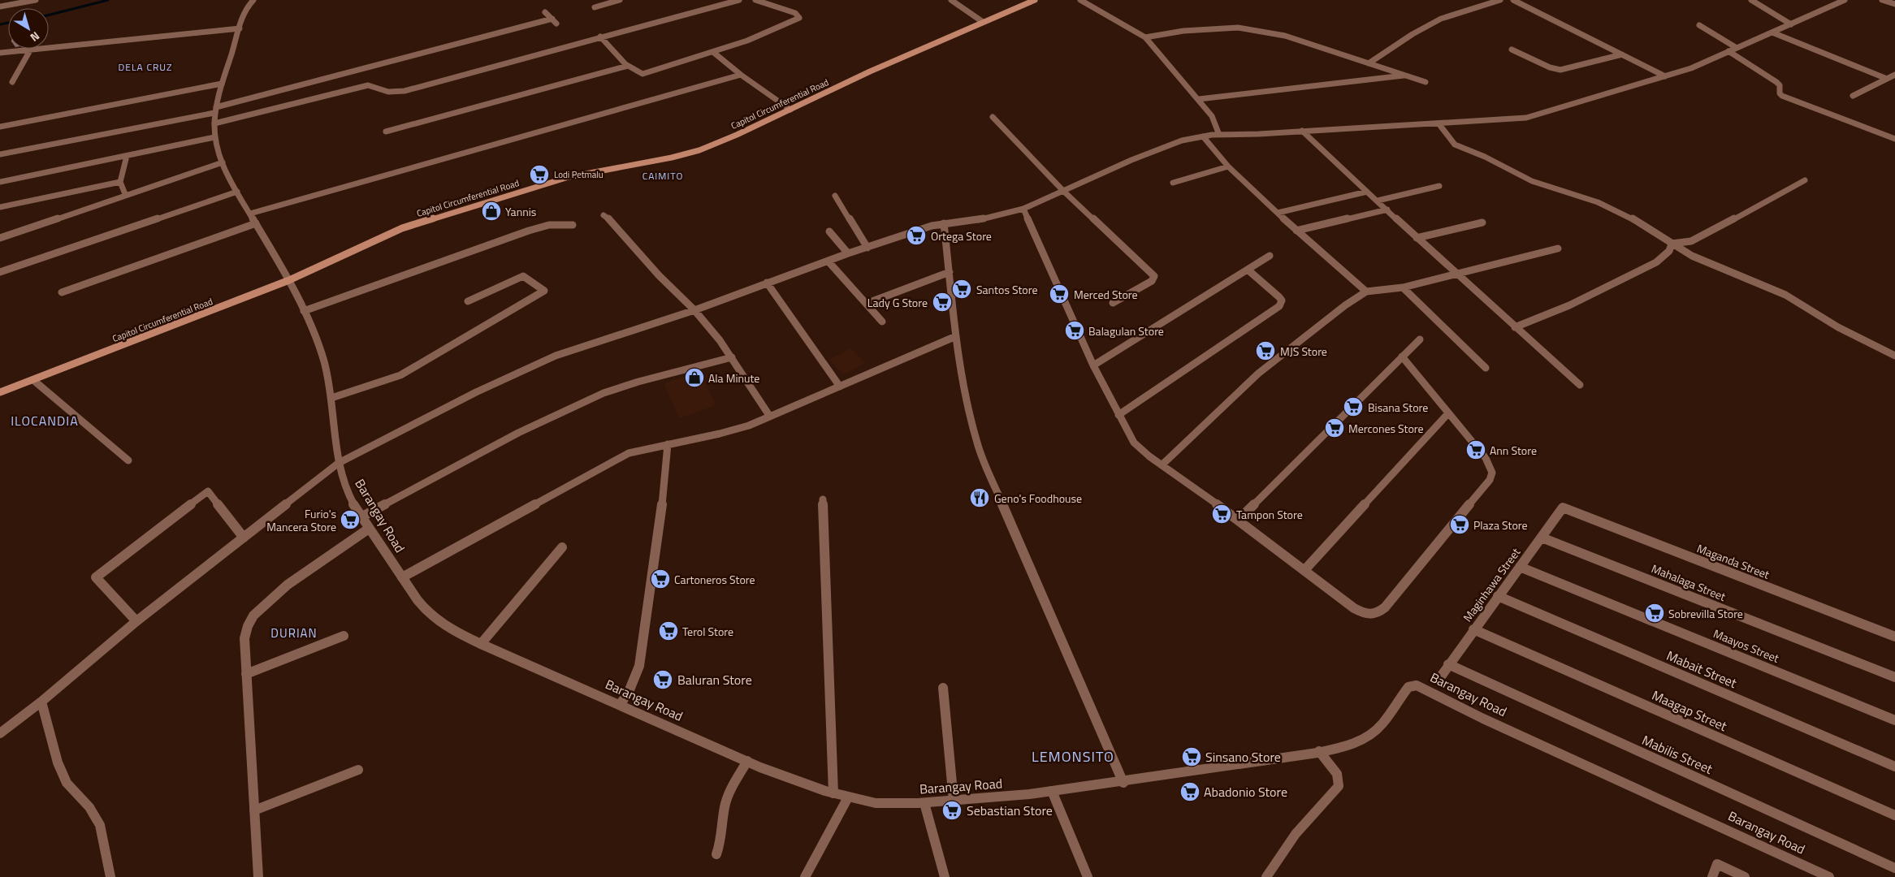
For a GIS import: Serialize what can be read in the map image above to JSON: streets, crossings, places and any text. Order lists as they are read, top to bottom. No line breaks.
{"streets":{"main road":["Capitol Circumferential Road"],"street":["Barangay Road","Maganda Street","Mahalaga Street","Maginhawa Street","Maayos Street","Mabait Street","Maagap Street","Mabilis Street"]},"crossings":[["Capitol Circumferential Road","Barangay Road"],["Maganda Street","Maginhawa Street"],["Mahalaga Street","Maginhawa Street"],["Maginhawa Street","Maayos Street"],["Maginhawa Street","Mabait Street"],["Maginhawa Street","Maagap Street"],["Maginhawa Street","Mabilis Street"]],"districts":["DELA CRUZ","CAIMITO","ILOCANDIA","DURIAN","LEMONSITO"],"places":{"supermarket":["Lodi Petmalu","Ortega Store","Santos Store","Merced Store","Lady G Store","Balagulan Store","MJS Store","Bisana Store","Mercones Store","Ann Store","Tampon Store","Furio's Mancera Store","Plaza Store","Cartoneros Store","Sobrevilla Store","Terol Store","Baluran Store","Sinsano Store","Abadonio Store","Sebastian Store"],"shop":["Yannis","Ala Minute"],"restaurant":["Geno's Foodhouse"]},"north":"bottom right"}
